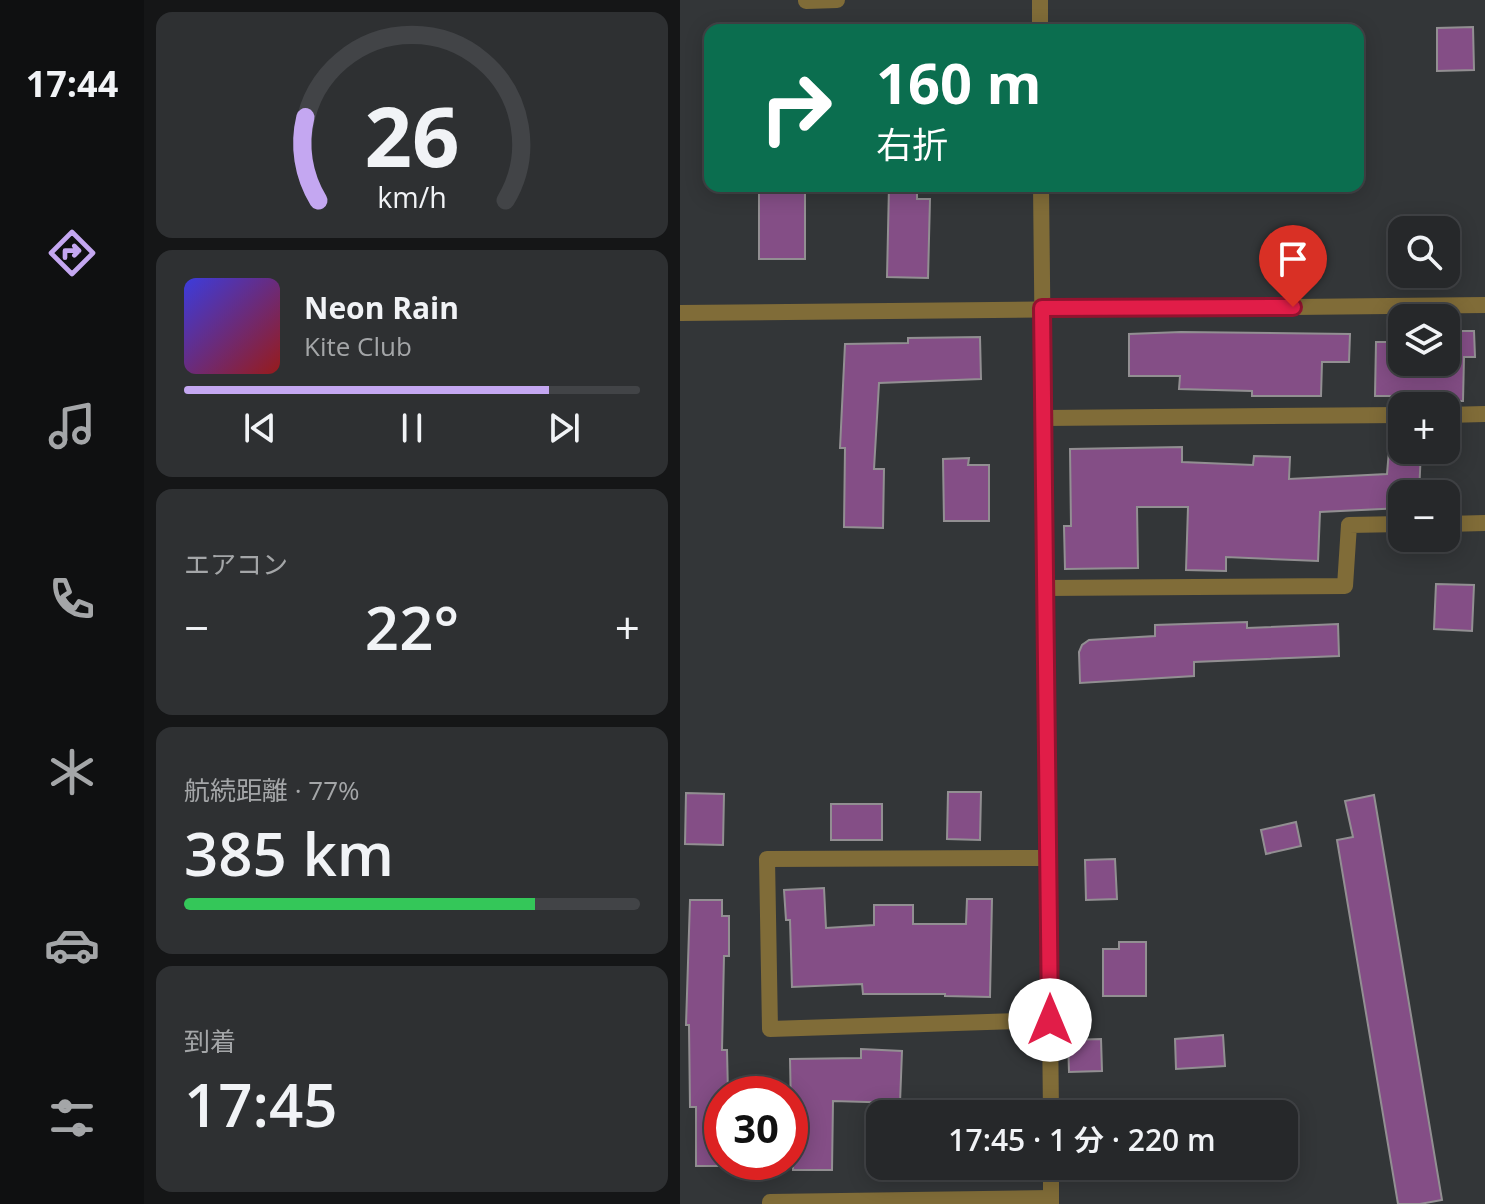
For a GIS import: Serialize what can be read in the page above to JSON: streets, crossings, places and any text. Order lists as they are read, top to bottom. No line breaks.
{"page":{"tabs":"17:44","turn":["160 m","右折"],"map_buttons":["+","−"],"song":["Neon Rain","Kite Club"],"tile":["エアコン",["航続距離 · 77%","385 km"],["到着","17:45"]],"heat":["−","22°","+"],"limit":"30","trip":"17:45 · 1 分 · 220 m","gauge":["26","km/h"]}}
